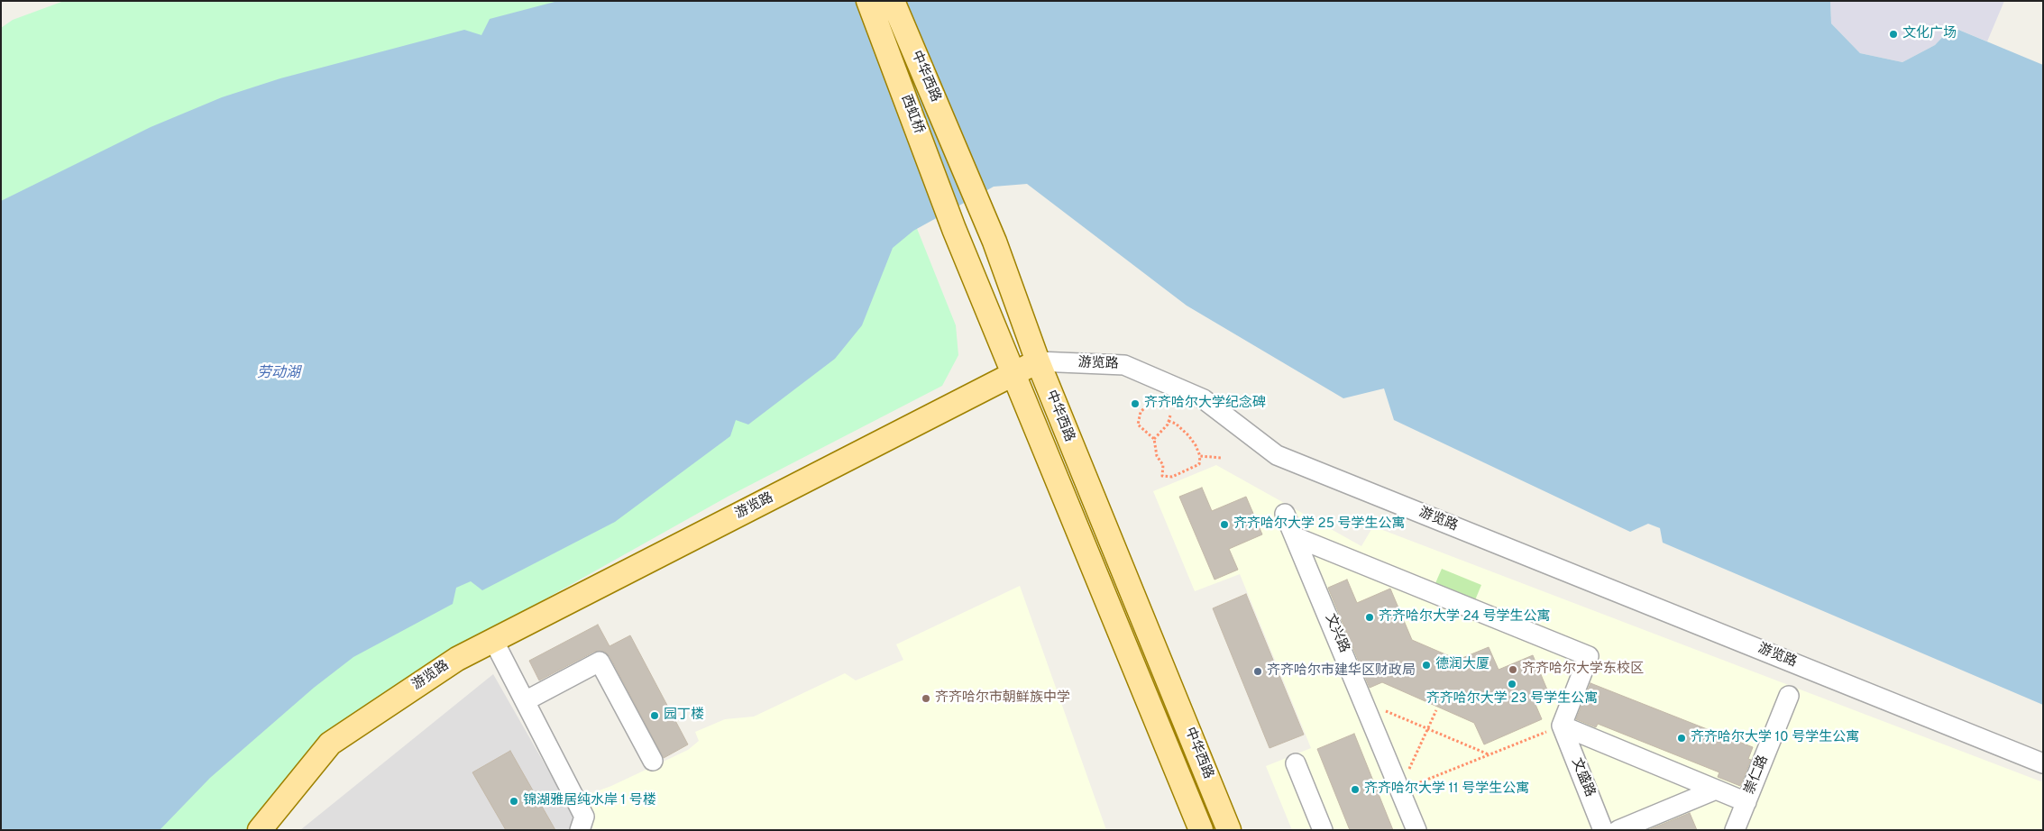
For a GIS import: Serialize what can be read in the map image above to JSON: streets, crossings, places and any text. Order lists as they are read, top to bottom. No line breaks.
{"streets":{"main road":["中华西路","西虹桥","游览路"],"street":["文兴路","崇仁路","文盛路"]},"crossings":[["中华西路","西虹桥"],["中华西路","游览路"]],"water":["劳动湖"],"places":["文化广场","齐齐哈尔大学纪念碑","齐齐哈尔大学 25 号学生公寓","齐齐哈尔大学 24 号学生公寓","德润大厦","齐齐哈尔大学东校区","齐齐哈尔市建华区财政局","齐齐哈尔大学 23 号学生公寓","齐齐哈尔市朝鲜族中学","园丁楼","齐齐哈尔大学 10 号学生公寓","齐齐哈尔大学 11 号学生公寓","锦湖雅居纯水岸 1 号楼"]}
